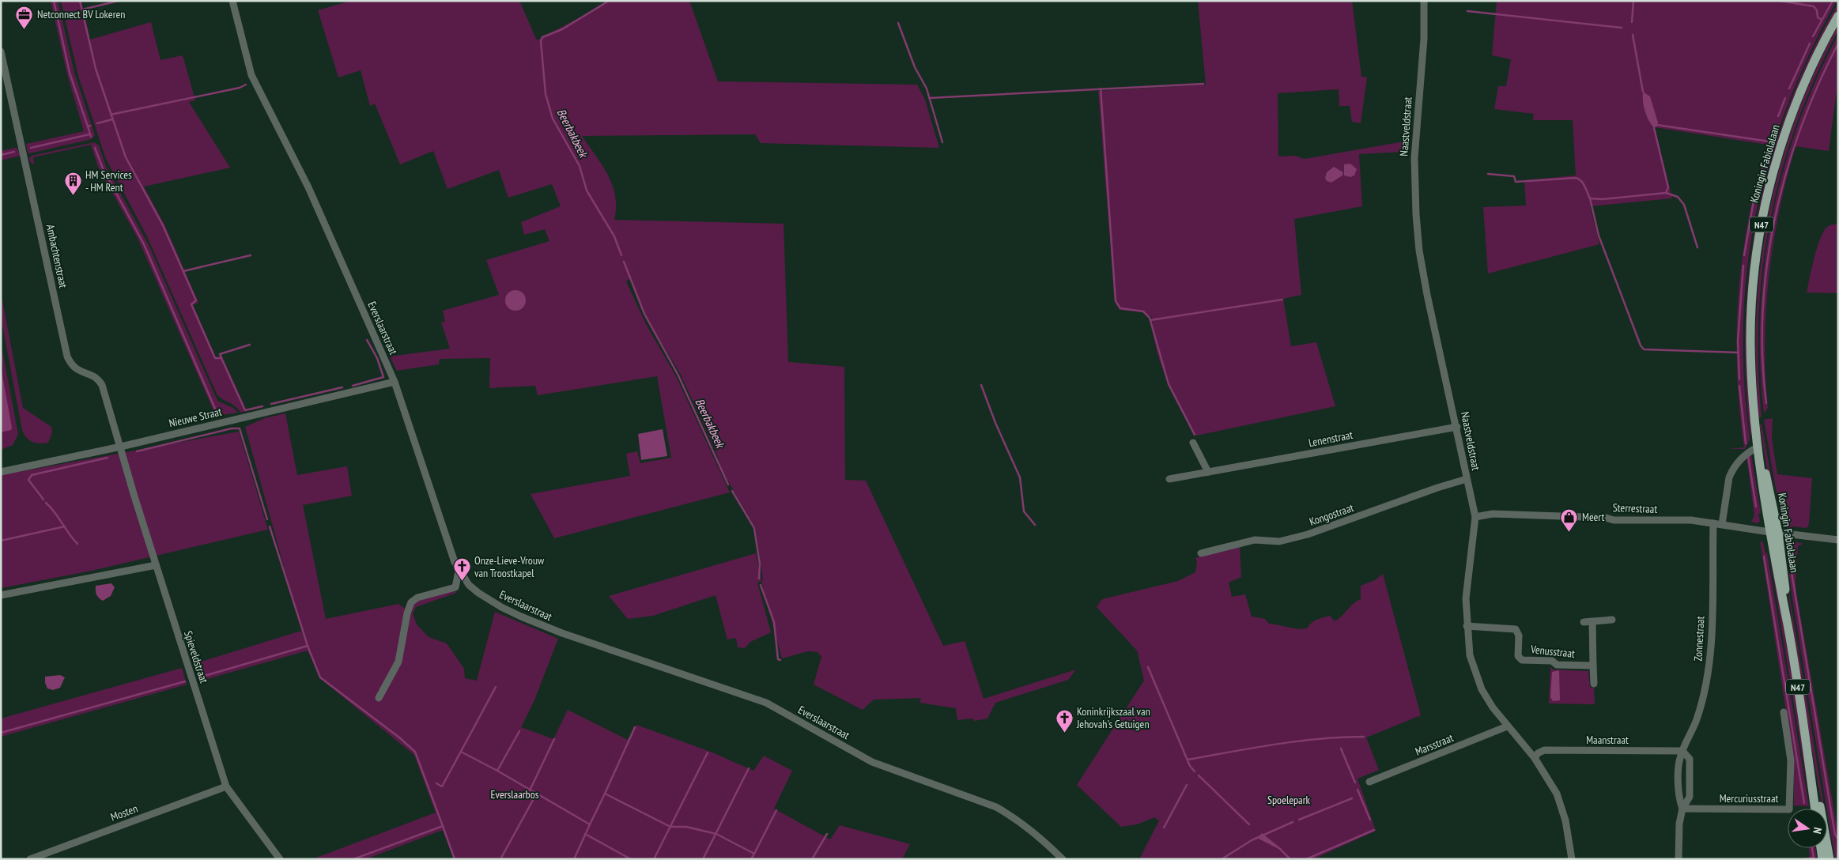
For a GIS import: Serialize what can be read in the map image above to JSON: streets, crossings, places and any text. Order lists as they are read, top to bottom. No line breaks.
{"streets":{"main road":["Koningin Fabiolalaan","N47"],"street":["Naastveldstraat","Ambachtenstraat","Everslaarstraat","Nieuwe Straat","Lenenstraat","Sterrestraat","Kongostraat","Zonnestraat","Venusstraat","Spieveldstraat","Maanstraat","Marsstraat","Mercuriusstraat","Mosten"]},"crossings":[["Naastveldstraat","Lenenstraat"],["Naastveldstraat","Sterrestraat"],["Naastveldstraat","Kongostraat"],["Naastveldstraat","Venusstraat"],["Naastveldstraat","Maanstraat"],["Naastveldstraat","Marsstraat"],["Koningin Fabiolalaan","Sterrestraat"],["Ambachtenstraat","Nieuwe Straat"],["Ambachtenstraat","Spieveldstraat"],["Everslaarstraat","Nieuwe Straat"],["Nieuwe Straat","Spieveldstraat"],["Sterrestraat","Zonnestraat"],["Zonnestraat","Maanstraat"],["Zonnestraat","Mercuriusstraat"],["Spieveldstraat","Mosten"]],"water":["Beerbakbeek"],"parks":["Everslaarbos","Spoelepark"],"places":{"office":["Netconnect BV Lokeren"],"building":["HM Services - HM Rent"],"shop":["Meert"],"church":["Onze-Lieve-Vrouw van Troostkapel","Koninkrijkszaal van Jehovah's Getuigen"]},"north":"right"}
